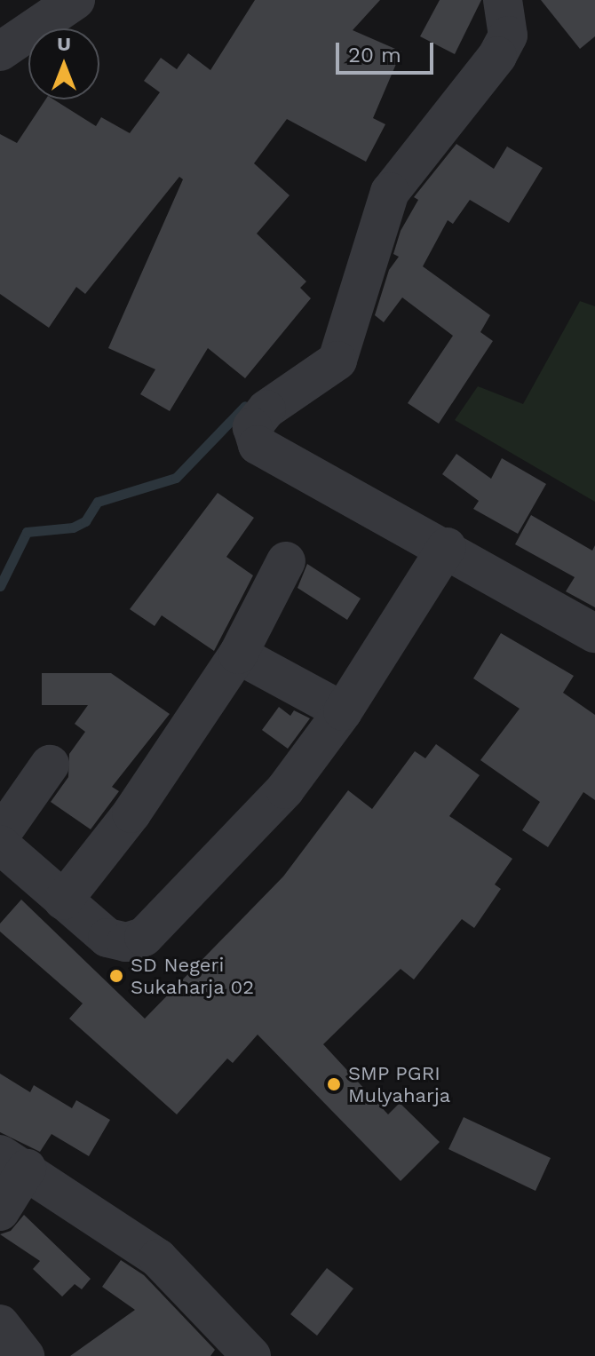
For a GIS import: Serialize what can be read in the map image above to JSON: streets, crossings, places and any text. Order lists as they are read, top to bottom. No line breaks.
{"places":["SD Negeri Sukaharja 02","SMP PGRI Mulyaharja"],"scale_bar":"20 m","north":"top"}
